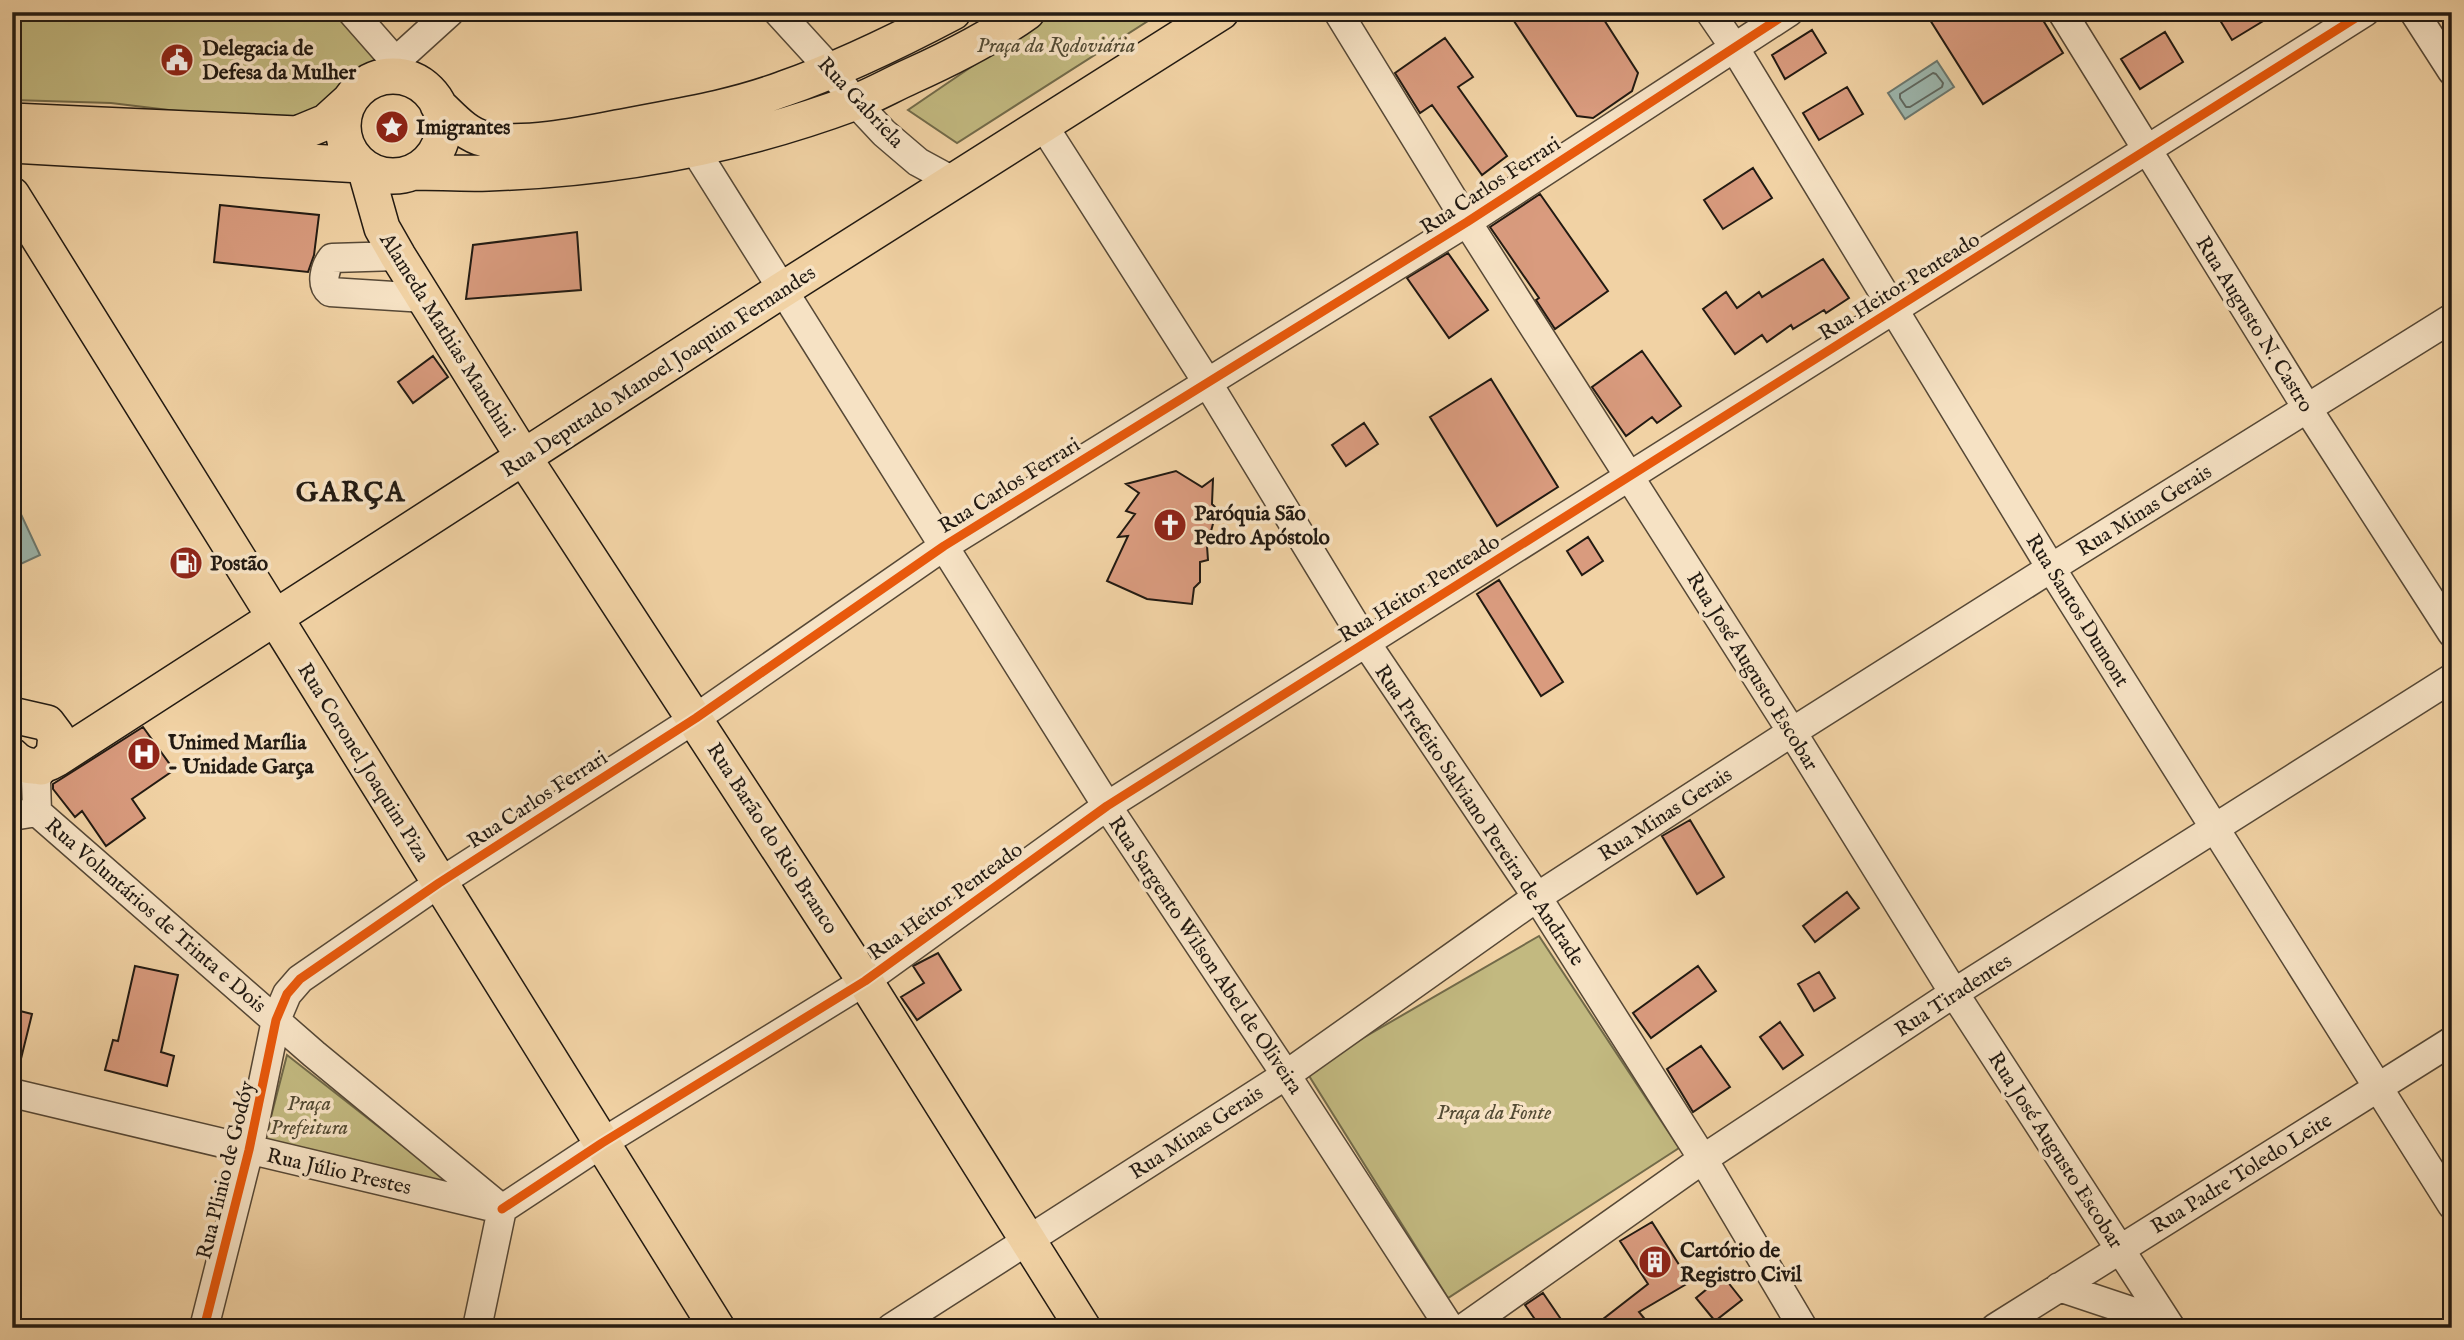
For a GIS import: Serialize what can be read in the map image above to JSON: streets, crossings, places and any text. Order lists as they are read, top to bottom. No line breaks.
{"streets":{"main road":["Alameda Mathias Manchini","Rua Deputado Manoel Joaquim Fernandes","Rua Coronel Joaquim Piza","Rua Barão do Rio Branco"],"street":["Rua Gabriela","Rua Carlos Ferrari","Rua Heitor Penteado","Rua Augusto N. Castro","Rua Minas Gerais","Rua Santos Dumont","Rua José Augusto Escobar","Rua Prefeito Salviano Pereira de Andrade","Rua Voluntários de Trinta e Dois","Rua Sargento Wilson Abel de Oliveira","Rua Tiradentes","Rua Plinio de Godóy","Rua Júlio Prestes","Rua Padre Toledo Leite"]},"crossings":[["Rua Gabriela","Rua Deputado Manoel Joaquim Fernandes"],["Rua Carlos Ferrari","Rua Santos Dumont"],["Rua Carlos Ferrari","Rua José Augusto Escobar"],["Rua Carlos Ferrari","Rua Coronel Joaquim Piza"],["Rua Carlos Ferrari","Rua Prefeito Salviano Pereira de Andrade"],["Rua Carlos Ferrari","Rua Barão do Rio Branco"],["Rua Carlos Ferrari","Rua Voluntários de Trinta e Dois"],["Rua Carlos Ferrari","Rua Sargento Wilson Abel de Oliveira"],["Rua Carlos Ferrari","Rua Plinio de Godóy"],["Rua Heitor Penteado","Rua Augusto N. Castro"],["Rua Heitor Penteado","Rua Santos Dumont"],["Rua Heitor Penteado","Rua José Augusto Escobar"],["Rua Heitor Penteado","Rua Coronel Joaquim Piza"],["Rua Heitor Penteado","Rua Prefeito Salviano Pereira de Andrade"],["Rua Heitor Penteado","Rua Barão do Rio Branco"],["Rua Heitor Penteado","Rua Voluntários de Trinta e Dois"],["Rua Heitor Penteado","Rua Sargento Wilson Abel de Oliveira"],["Rua Heitor Penteado","Rua Júlio Prestes"],["Rua Augusto N. Castro","Rua Minas Gerais"],["Alameda Mathias Manchini","Rua Deputado Manoel Joaquim Fernandes"],["Alameda Mathias Manchini","Rua Barão do Rio Branco"],["Rua Deputado Manoel Joaquim Fernandes","Rua Coronel Joaquim Piza"],["Rua Deputado Manoel Joaquim Fernandes","Rua Prefeito Salviano Pereira de Andrade"],["Rua Deputado Manoel Joaquim Fernandes","Rua Barão do Rio Branco"],["Rua Deputado Manoel Joaquim Fernandes","Rua Voluntários de Trinta e Dois"],["Rua Deputado Manoel Joaquim Fernandes","Rua Sargento Wilson Abel de Oliveira"],["Rua Minas Gerais","Rua Santos Dumont"],["Rua Minas Gerais","Rua José Augusto Escobar"],["Rua Minas Gerais","Rua Prefeito Salviano Pereira de Andrade"],["Rua Minas Gerais","Rua Barão do Rio Branco"],["Rua Minas Gerais","Rua Sargento Wilson Abel de Oliveira"],["Rua Santos Dumont","Rua Tiradentes"],["Rua Santos Dumont","Rua Padre Toledo Leite"],["Rua José Augusto Escobar","Rua Tiradentes"],["Rua José Augusto Escobar","Rua Padre Toledo Leite"],["Rua Prefeito Salviano Pereira de Andrade","Rua Tiradentes"],["Rua Voluntários de Trinta e Dois","Rua Plinio de Godóy"],["Rua Voluntários de Trinta e Dois","Rua Júlio Prestes"],["Rua Plinio de Godóy","Rua Júlio Prestes"]],"districts":["GARÇA"],"parks":["Praça da Rodoviária","Praça Prefeitura","Praça da Fonte"],"places":{"public building":["Delegacia de Defesa da Mulher"],"place":["Imigrantes"],"church":["Paróquia São Pedro Apóstolo"],"fuel station":["Postão"],"hospital":["Unimed Marília - Unidade Garça"],"building":["Cartório de Registro Civil"]}}
